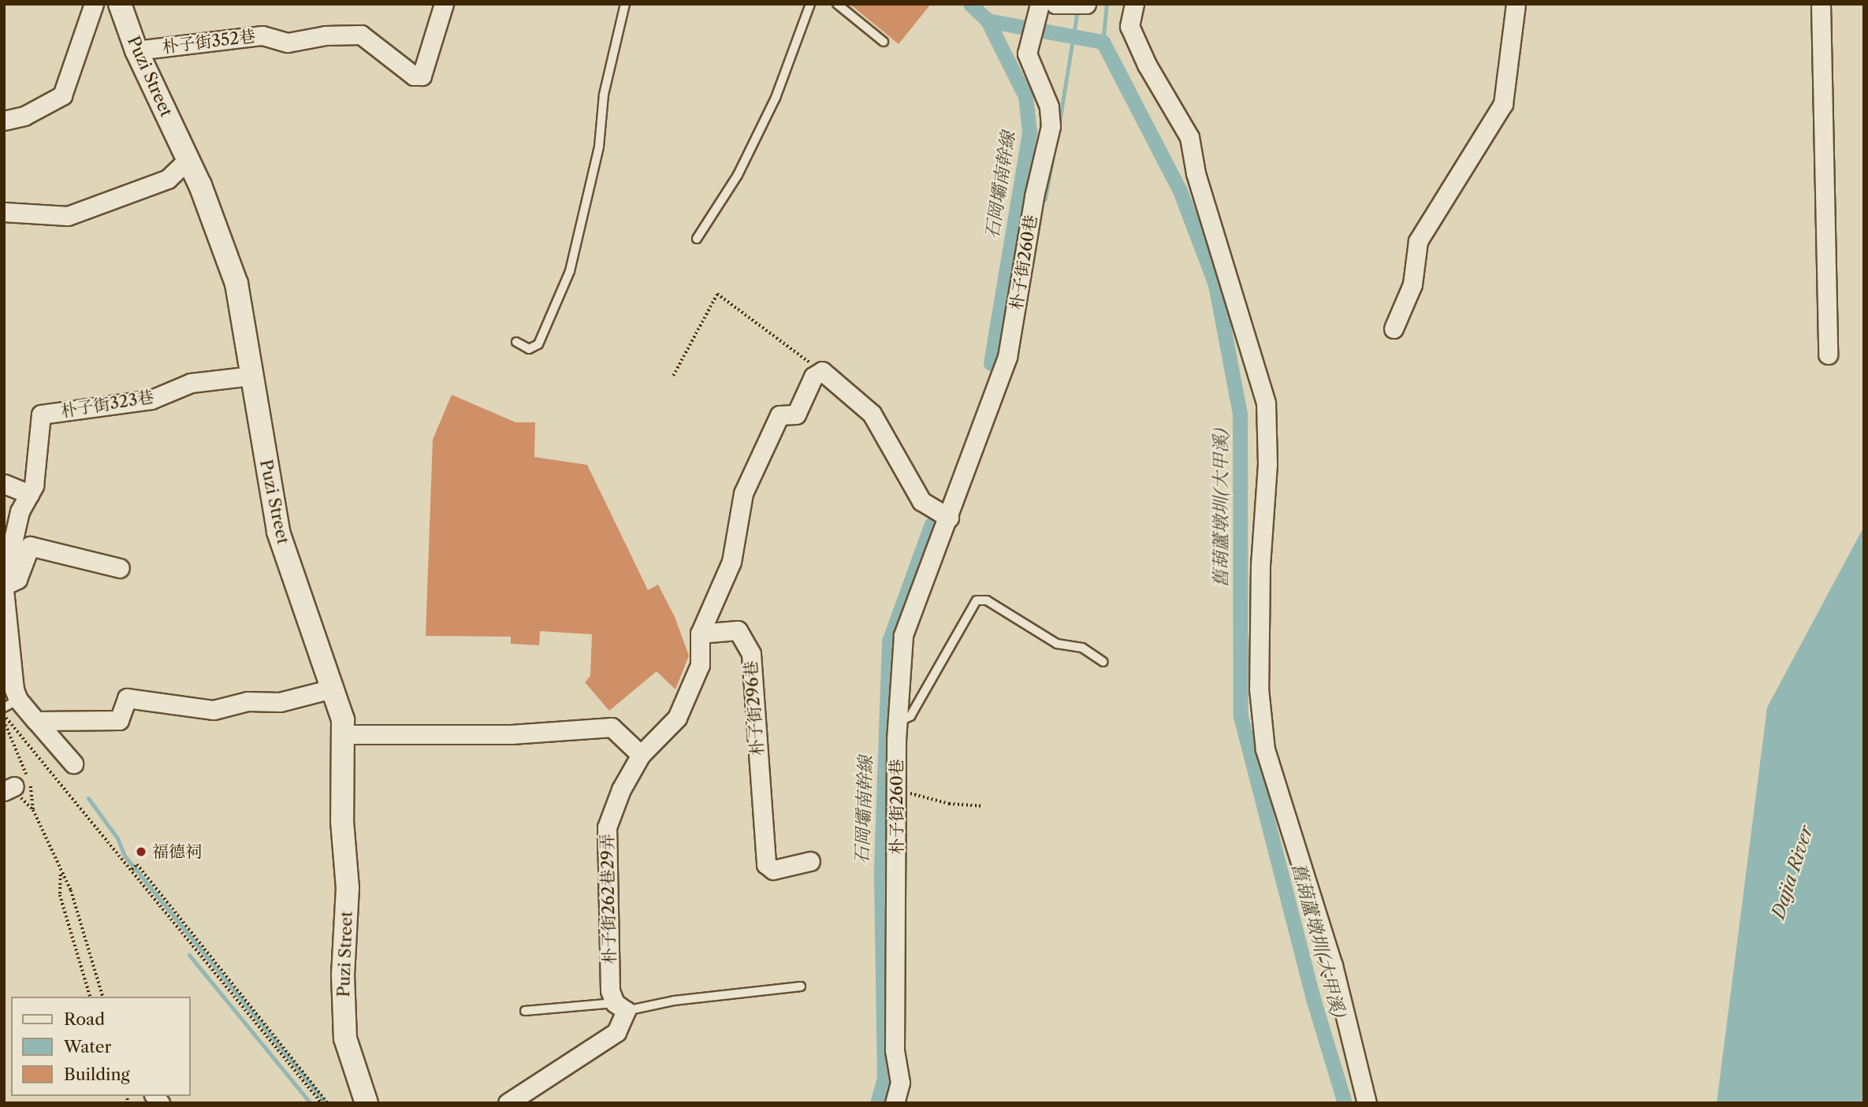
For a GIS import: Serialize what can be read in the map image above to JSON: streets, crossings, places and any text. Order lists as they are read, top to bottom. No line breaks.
{"streets":{"street":["朴子街352巷","Puzi Street","朴子街260巷","朴子街323巷","朴子街296巷","朴子街262巷29弄"]},"crossings":[["朴子街352巷","Puzi Street"],["Puzi Street","朴子街323巷"]],"water":["石岡壩南幹線","舊葫蘆墩圳(大甲溪)","Dajia River"],"places":["福德祠"],"legend":["Road","Water","Building"]}
